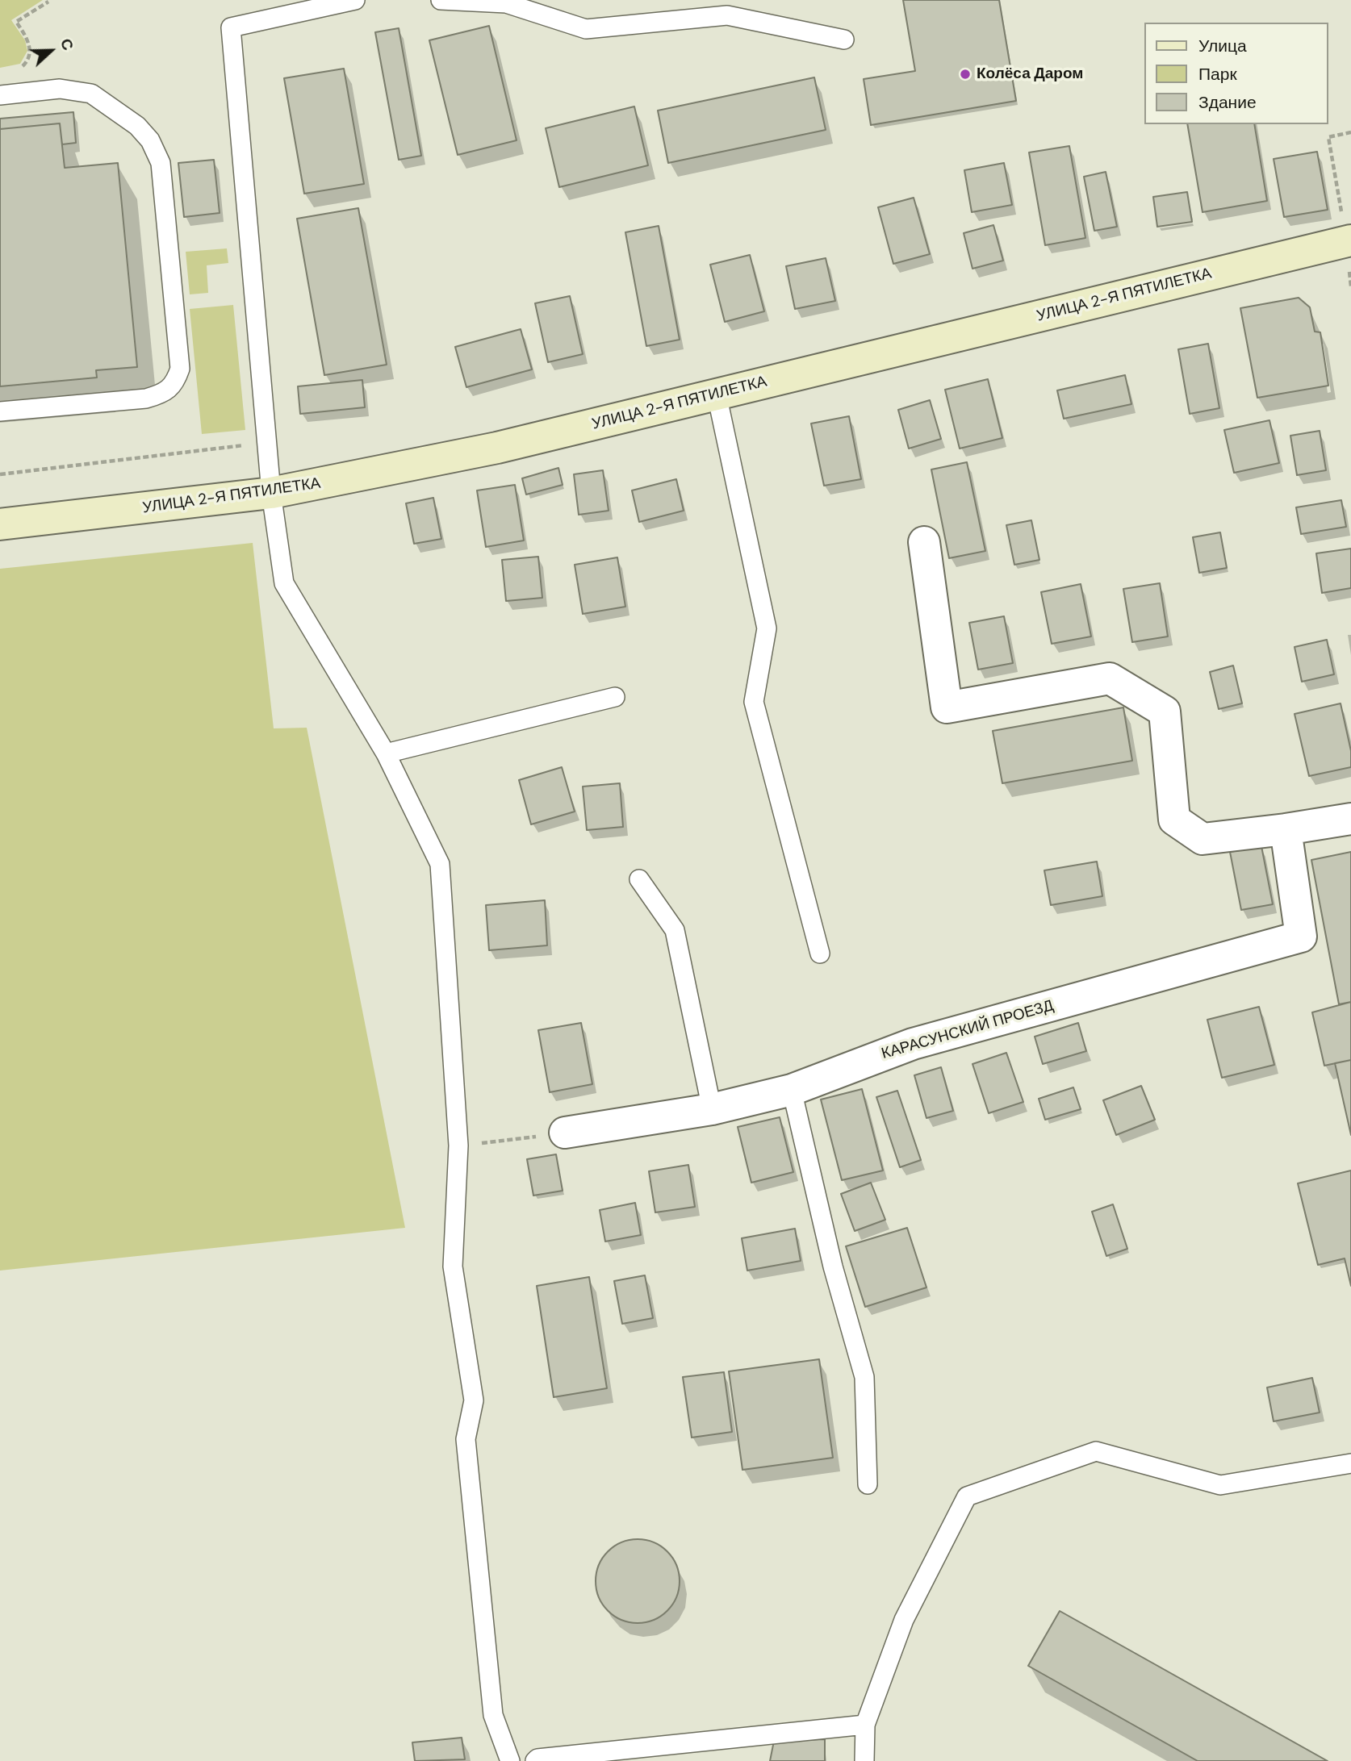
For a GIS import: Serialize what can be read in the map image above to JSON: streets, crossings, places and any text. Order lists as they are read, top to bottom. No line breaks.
{"streets":{"main road":["УЛИЦА 2-Я ПЯТИЛЕТКА"],"street":["КАРАСУНСКИЙ ПРОЕЗД"]},"places":["Колёса Даром"],"legend":["Улица","Парк","Здание"],"north":"right"}
